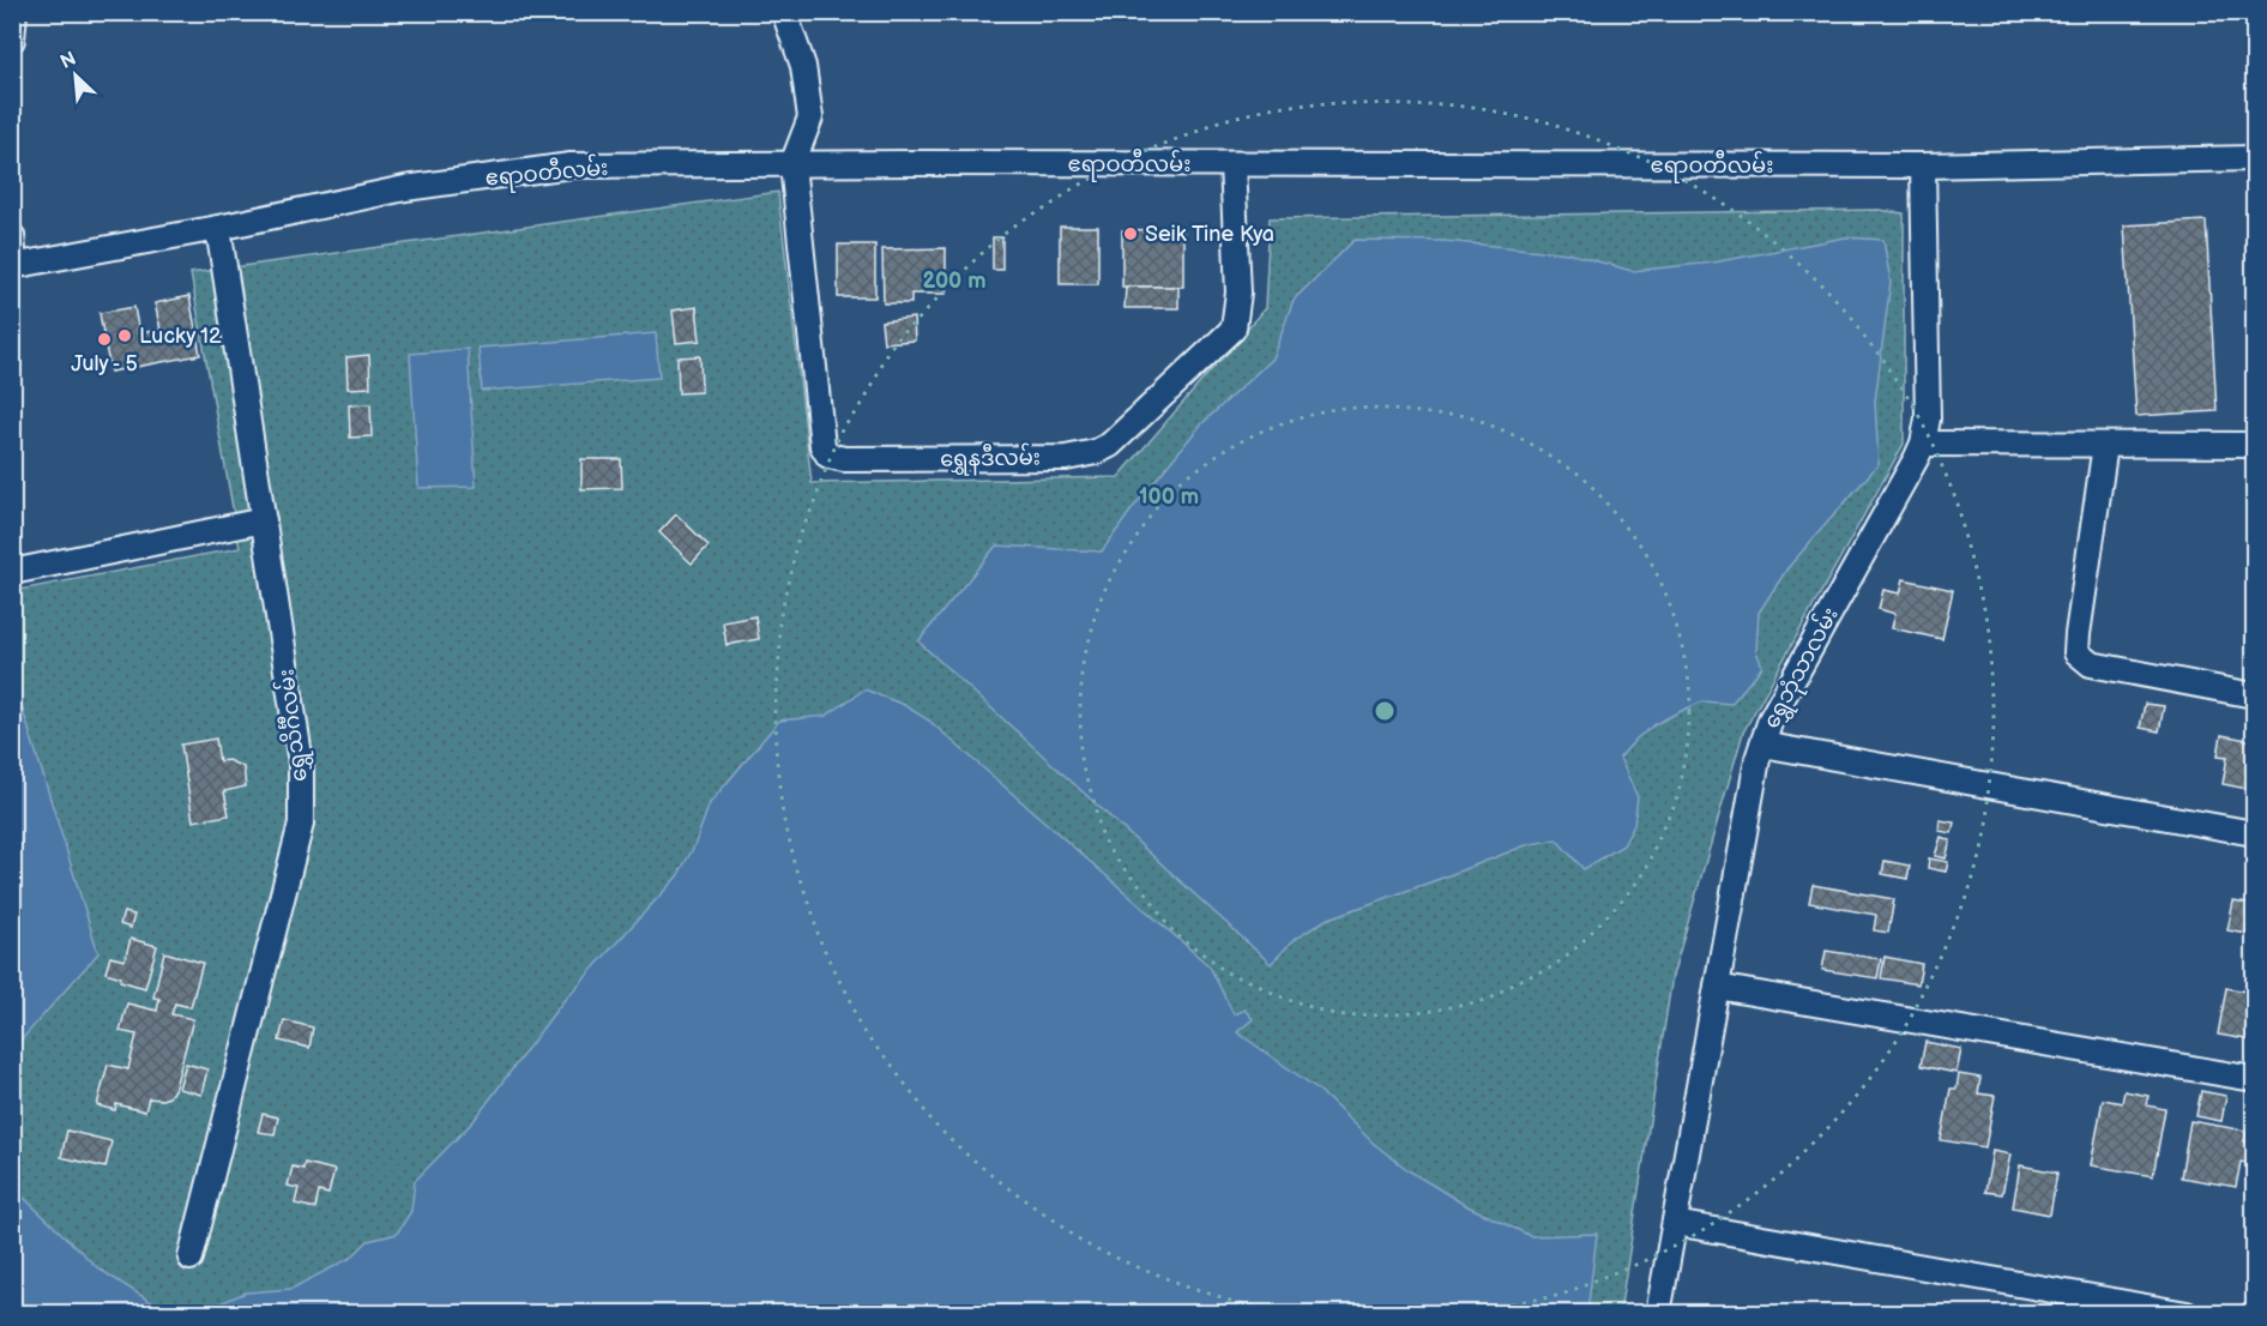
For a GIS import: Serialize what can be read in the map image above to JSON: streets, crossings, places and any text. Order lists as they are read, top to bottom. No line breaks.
{"streets":{"street":["ဧရာဝတီလမ်း","ရွှေနဒီလမ်း","ရွှေဘုံသာလမ်း","ရွှေသိင်္ဂီလမ်း"]},"crossings":[["ဧရာဝတီလမ်း","ရွှေနဒီလမ်း"],["ဧရာဝတီလမ်း","ရွှေဘုံသာလမ်း"],["ဧရာဝတီလမ်း","ရွှေသိင်္ဂီလမ်း"]],"places":["Seik Tine Kya","Lucky 12","July - 5"],"north":"top left","rings":["200 m","100 m"]}
